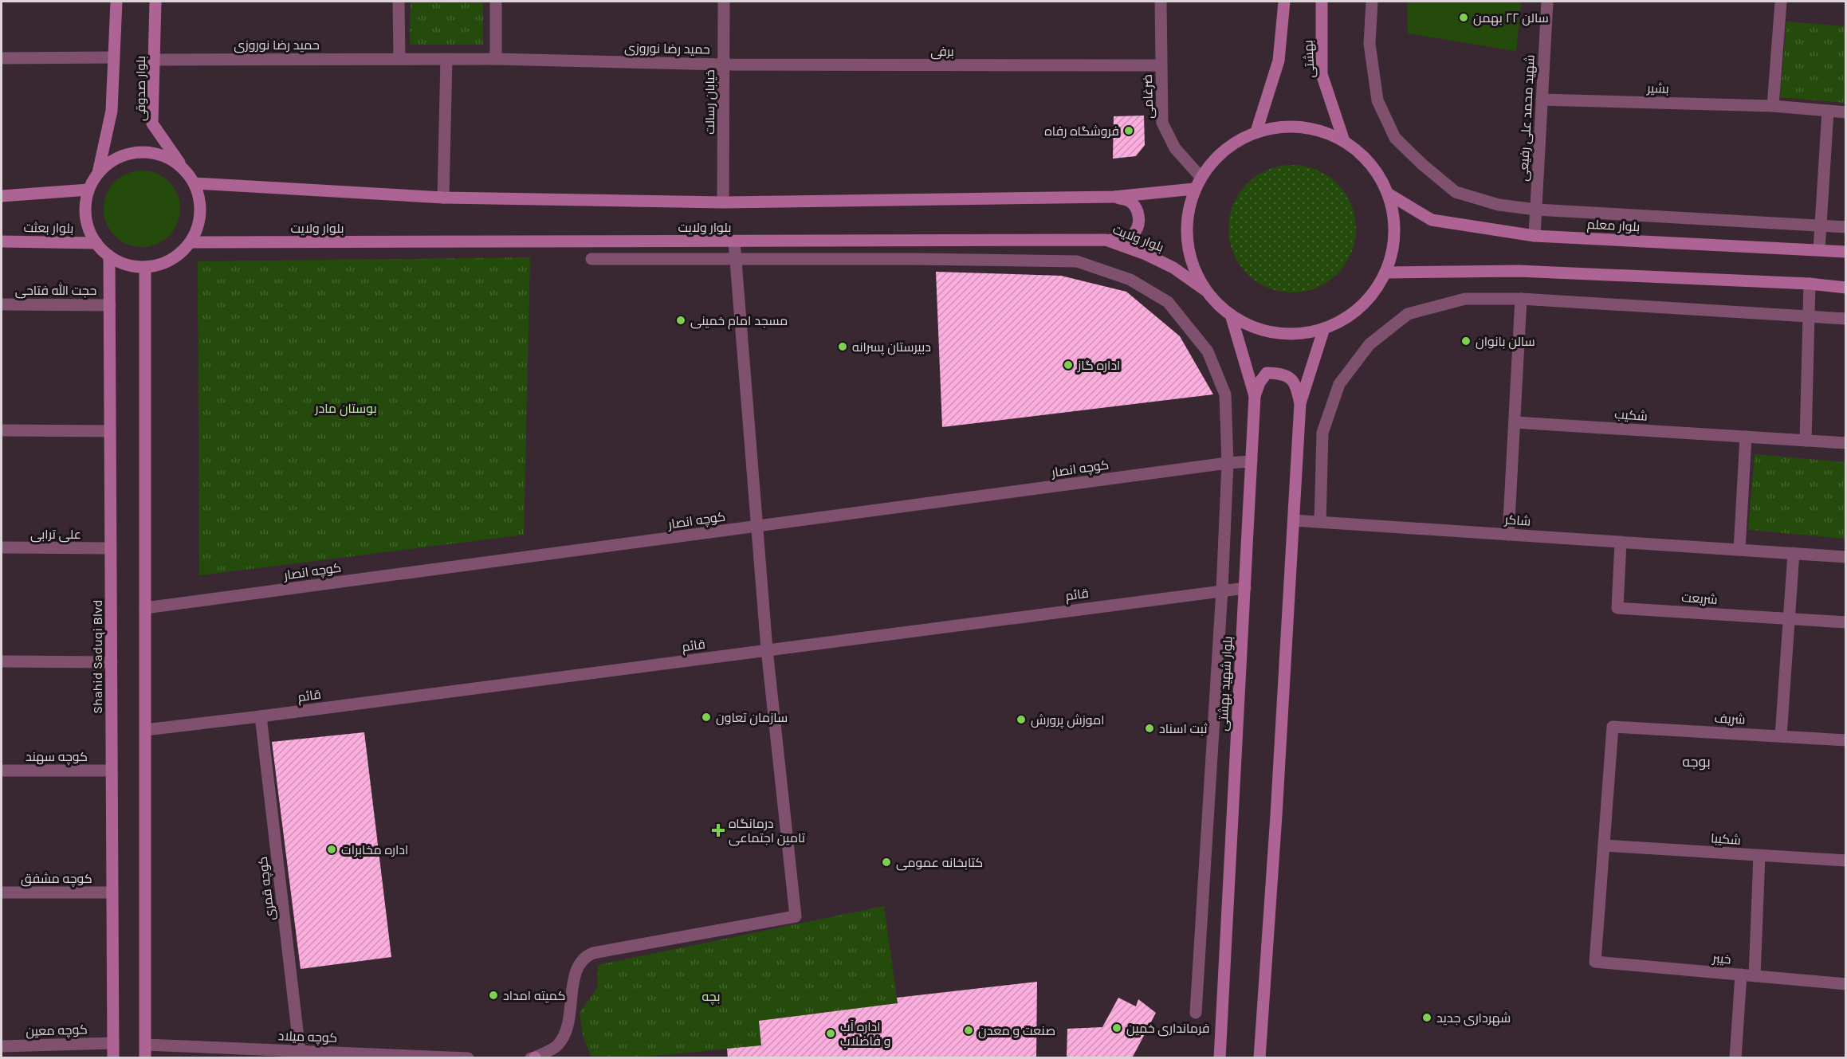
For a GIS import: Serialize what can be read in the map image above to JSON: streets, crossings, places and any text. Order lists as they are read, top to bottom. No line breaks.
{"streets":{"main road":["بهشتی","بلوار صدوقی","بلوار معلم","بلوار ولایت","بلوار بعثت","Shahid Saduqi Blvd","بلوار شهید بهشتی"],"street":["حمید رضا نوروزی","برفی","بشیر","ضرغامی","خیابان رسالت","شهید محمد علی رفیعی","حجت الله فتاحی","شکیب","کوچه انصار","شاکر","علی ترابی","قائم","شریعت","شریف","کوچه سهند","شکیبا","کوچه مشفق","کوچه قمری","خیبر","کوچه معین","کوچه میلاد"]},"crossings":[["حمید رضا نوروزی","برفی"],["حمید رضا نوروزی","بلوار صدوقی"],["حمید رضا نوروزی","خیابان رسالت"],["برفی","ضرغامی"],["برفی","خیابان رسالت"],["بلوار صدوقی","بلوار ولایت"],["بلوار صدوقی","بلوار بعثت"],["بلوار صدوقی","Shahid Saduqi Blvd"],["بشیر","شهید محمد علی رفیعی"],["خیابان رسالت","بلوار ولایت"],["شهید محمد علی رفیعی","بلوار معلم"],["بلوار ولایت","بلوار بعثت"],["بلوار ولایت","Shahid Saduqi Blvd"],["بلوار بعثت","Shahid Saduqi Blvd"],["حجت الله فتاحی","Shahid Saduqi Blvd"],["کوچه انصار","بلوار شهید بهشتی"],["شاکر","شریعت"],["علی ترابی","Shahid Saduqi Blvd"],["قائم","بلوار شهید بهشتی"],["قائم","کوچه قمری"],["Shahid Saduqi Blvd","کوچه سهند"],["Shahid Saduqi Blvd","کوچه مشفق"],["Shahid Saduqi Blvd","کوچه معین"],["شریف","شکیبا"],["شریف","خیبر"],["شکیبا","خیبر"],["کوچه قمری","کوچه میلاد"]],"districts":["بوجه"],"parks":["بوستان مادر","بچه"],"places":{"other":["سالن ۲۲ بهمن","فروشگاه رفاه","مسجد امام خمینی","سالن بانوان","دبیرستان پسرانه","اداره گاز","سازمان تعاون","اموزش پرورش","ثبت اسناد","اداره مخابرات","کتابخانه عمومی","کمیته امداد","شهرداری جدید","فرمانداری خمین","صنعت و معدن","اداره آب و فاضلاب"],"health":["درمانگاه تامین اجتماعی"]}}
